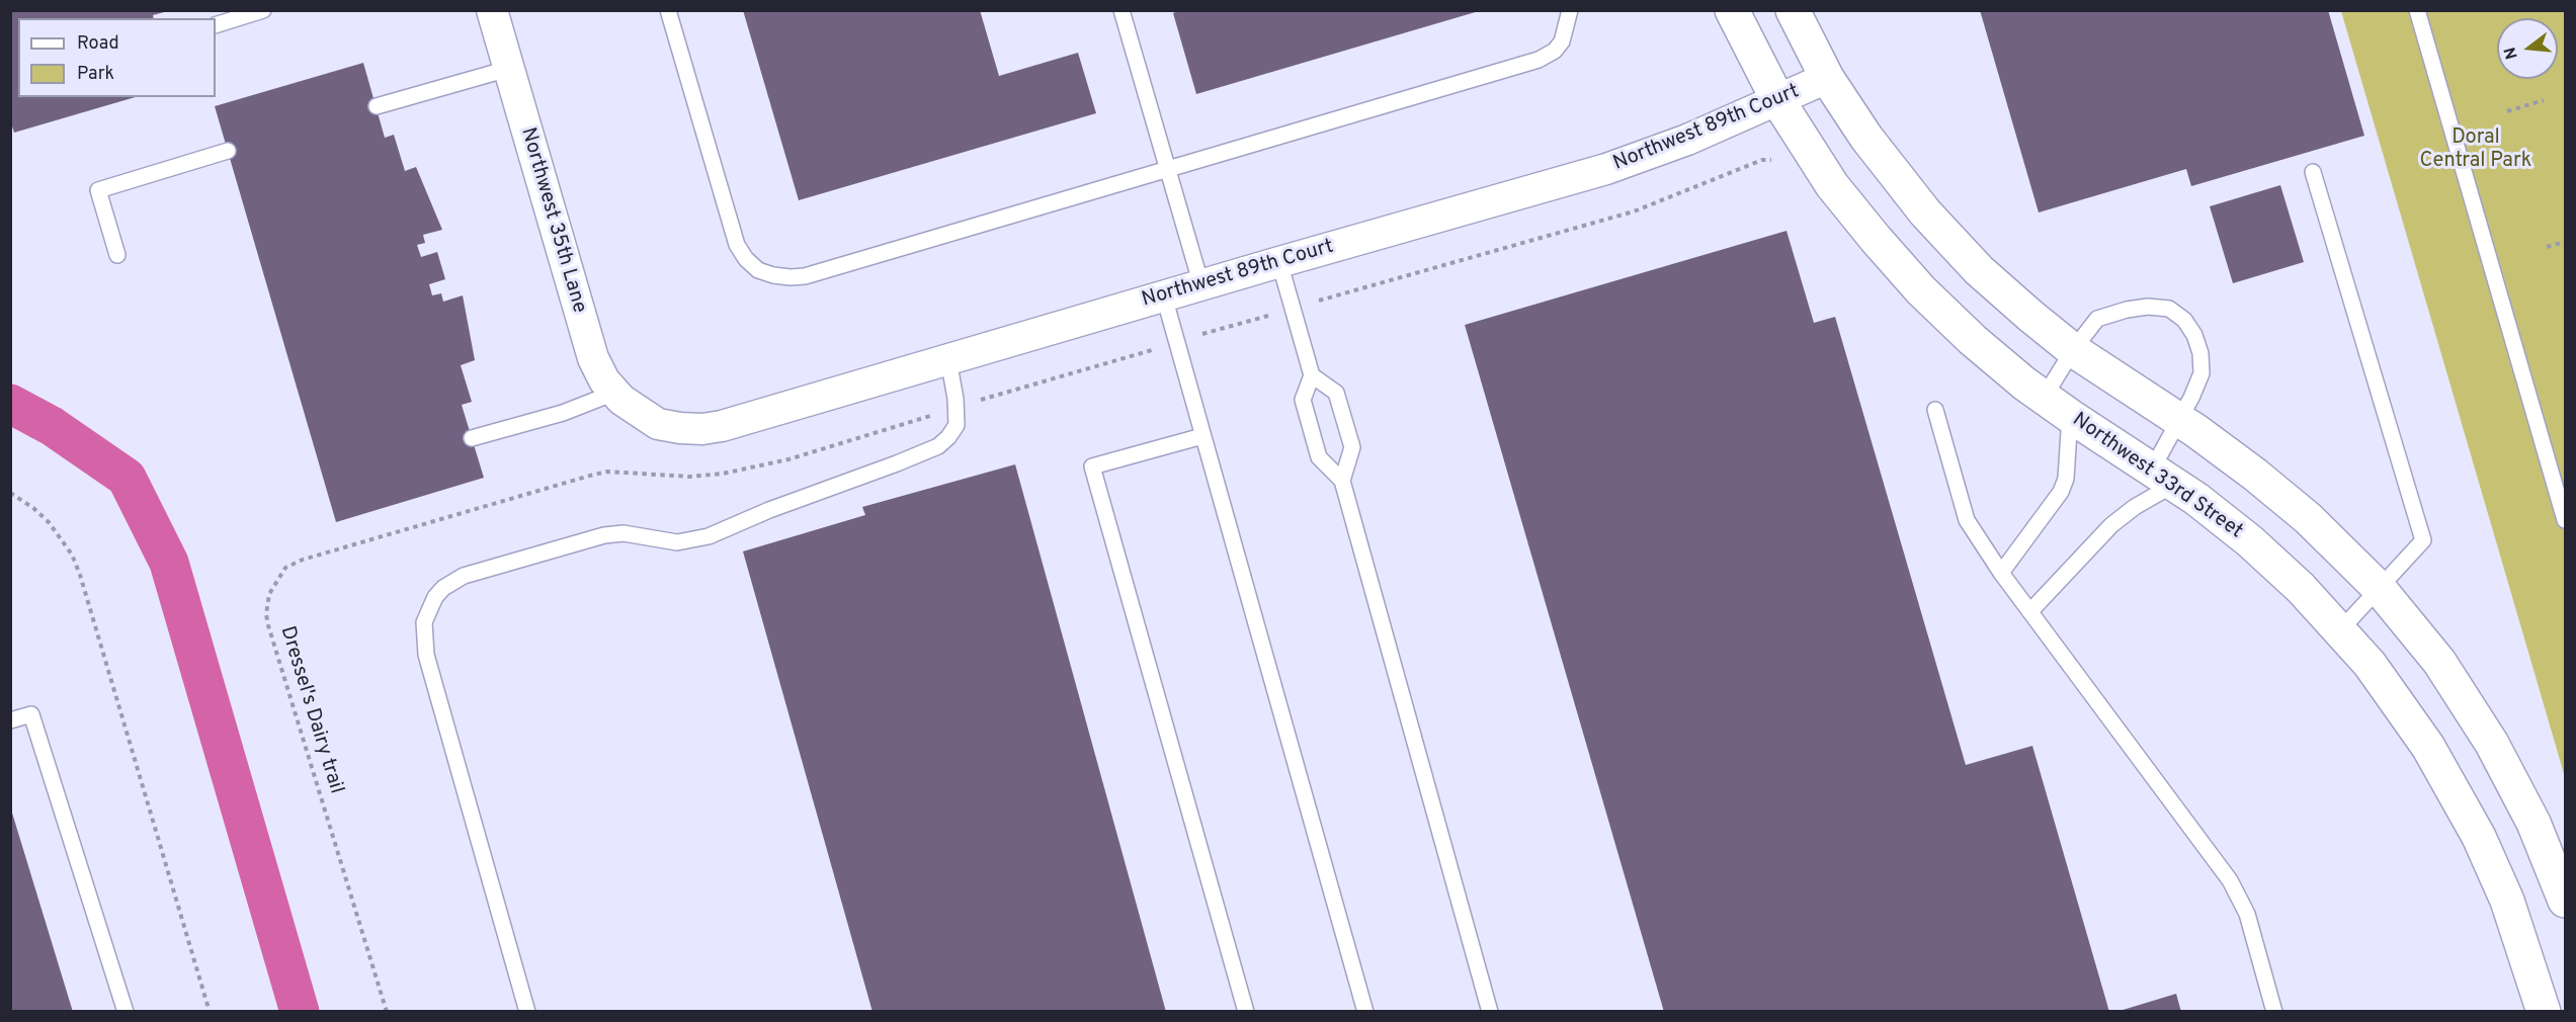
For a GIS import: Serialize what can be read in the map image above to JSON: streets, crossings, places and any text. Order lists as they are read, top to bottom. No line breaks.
{"streets":{"street":["Northwest 89th Court","Northwest 35th Lane","Northwest 33rd Street"],"path":["Dressel's Dairy trail"]},"crossings":[["Northwest 89th Court","Northwest 35th Lane"],["Northwest 89th Court","Northwest 33rd Street"]],"parks":["Doral Central Park"],"legend":["Road","Park"],"north":"left"}
